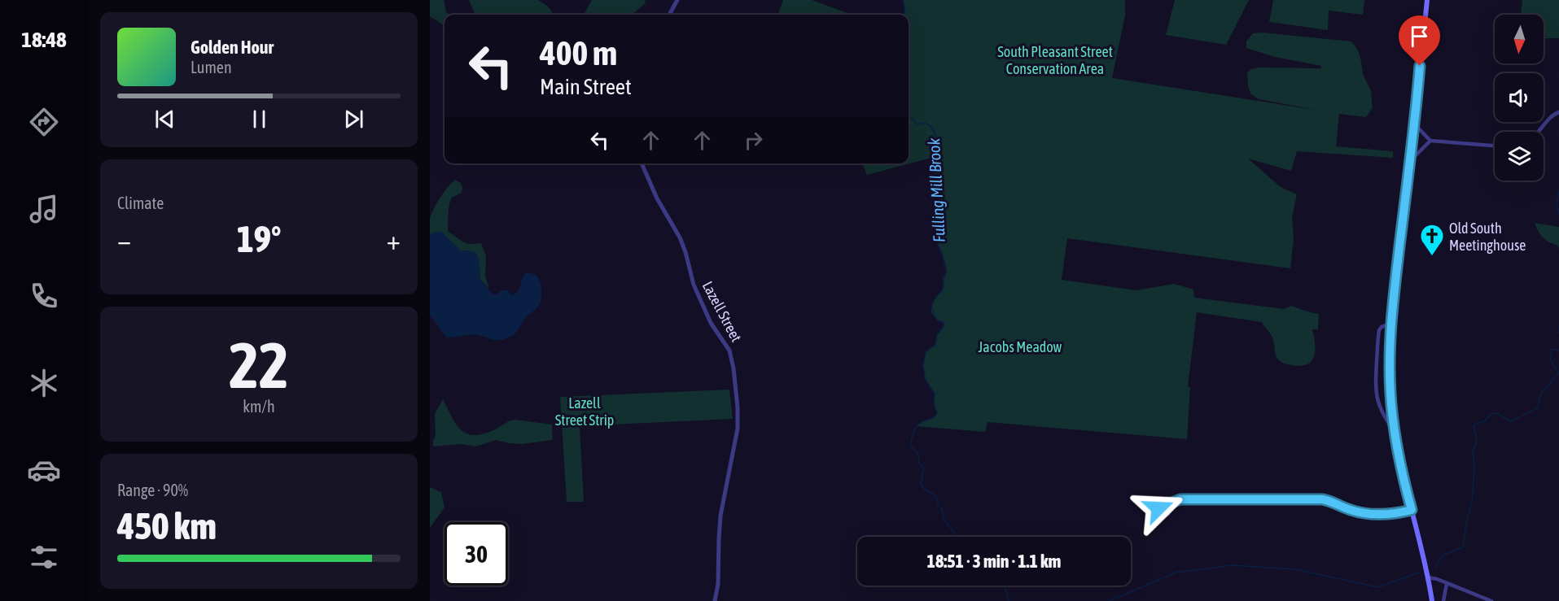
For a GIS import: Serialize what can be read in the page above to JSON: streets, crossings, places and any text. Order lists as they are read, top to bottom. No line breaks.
{"streets":{"street":["Lazell Street"]},"water":["Fulling Mill Brook"],"parks":["South Pleasant Street Conservation Area","Jacobs Meadow","Lazell Street Strip"],"places":{"church":["Old South Meetinghouse"]},"north":"bottom","page":{"tabs":"18:48","turn":["400 m","Main Street"],"song":["Golden Hour","Lumen"],"tile":["Climate",["22","km/h"],["Range · 90%","450 km"]],"heat":["−","19°","+"],"limit":"30","trip":"18:51 · 3 min · 1.1 km"}}
